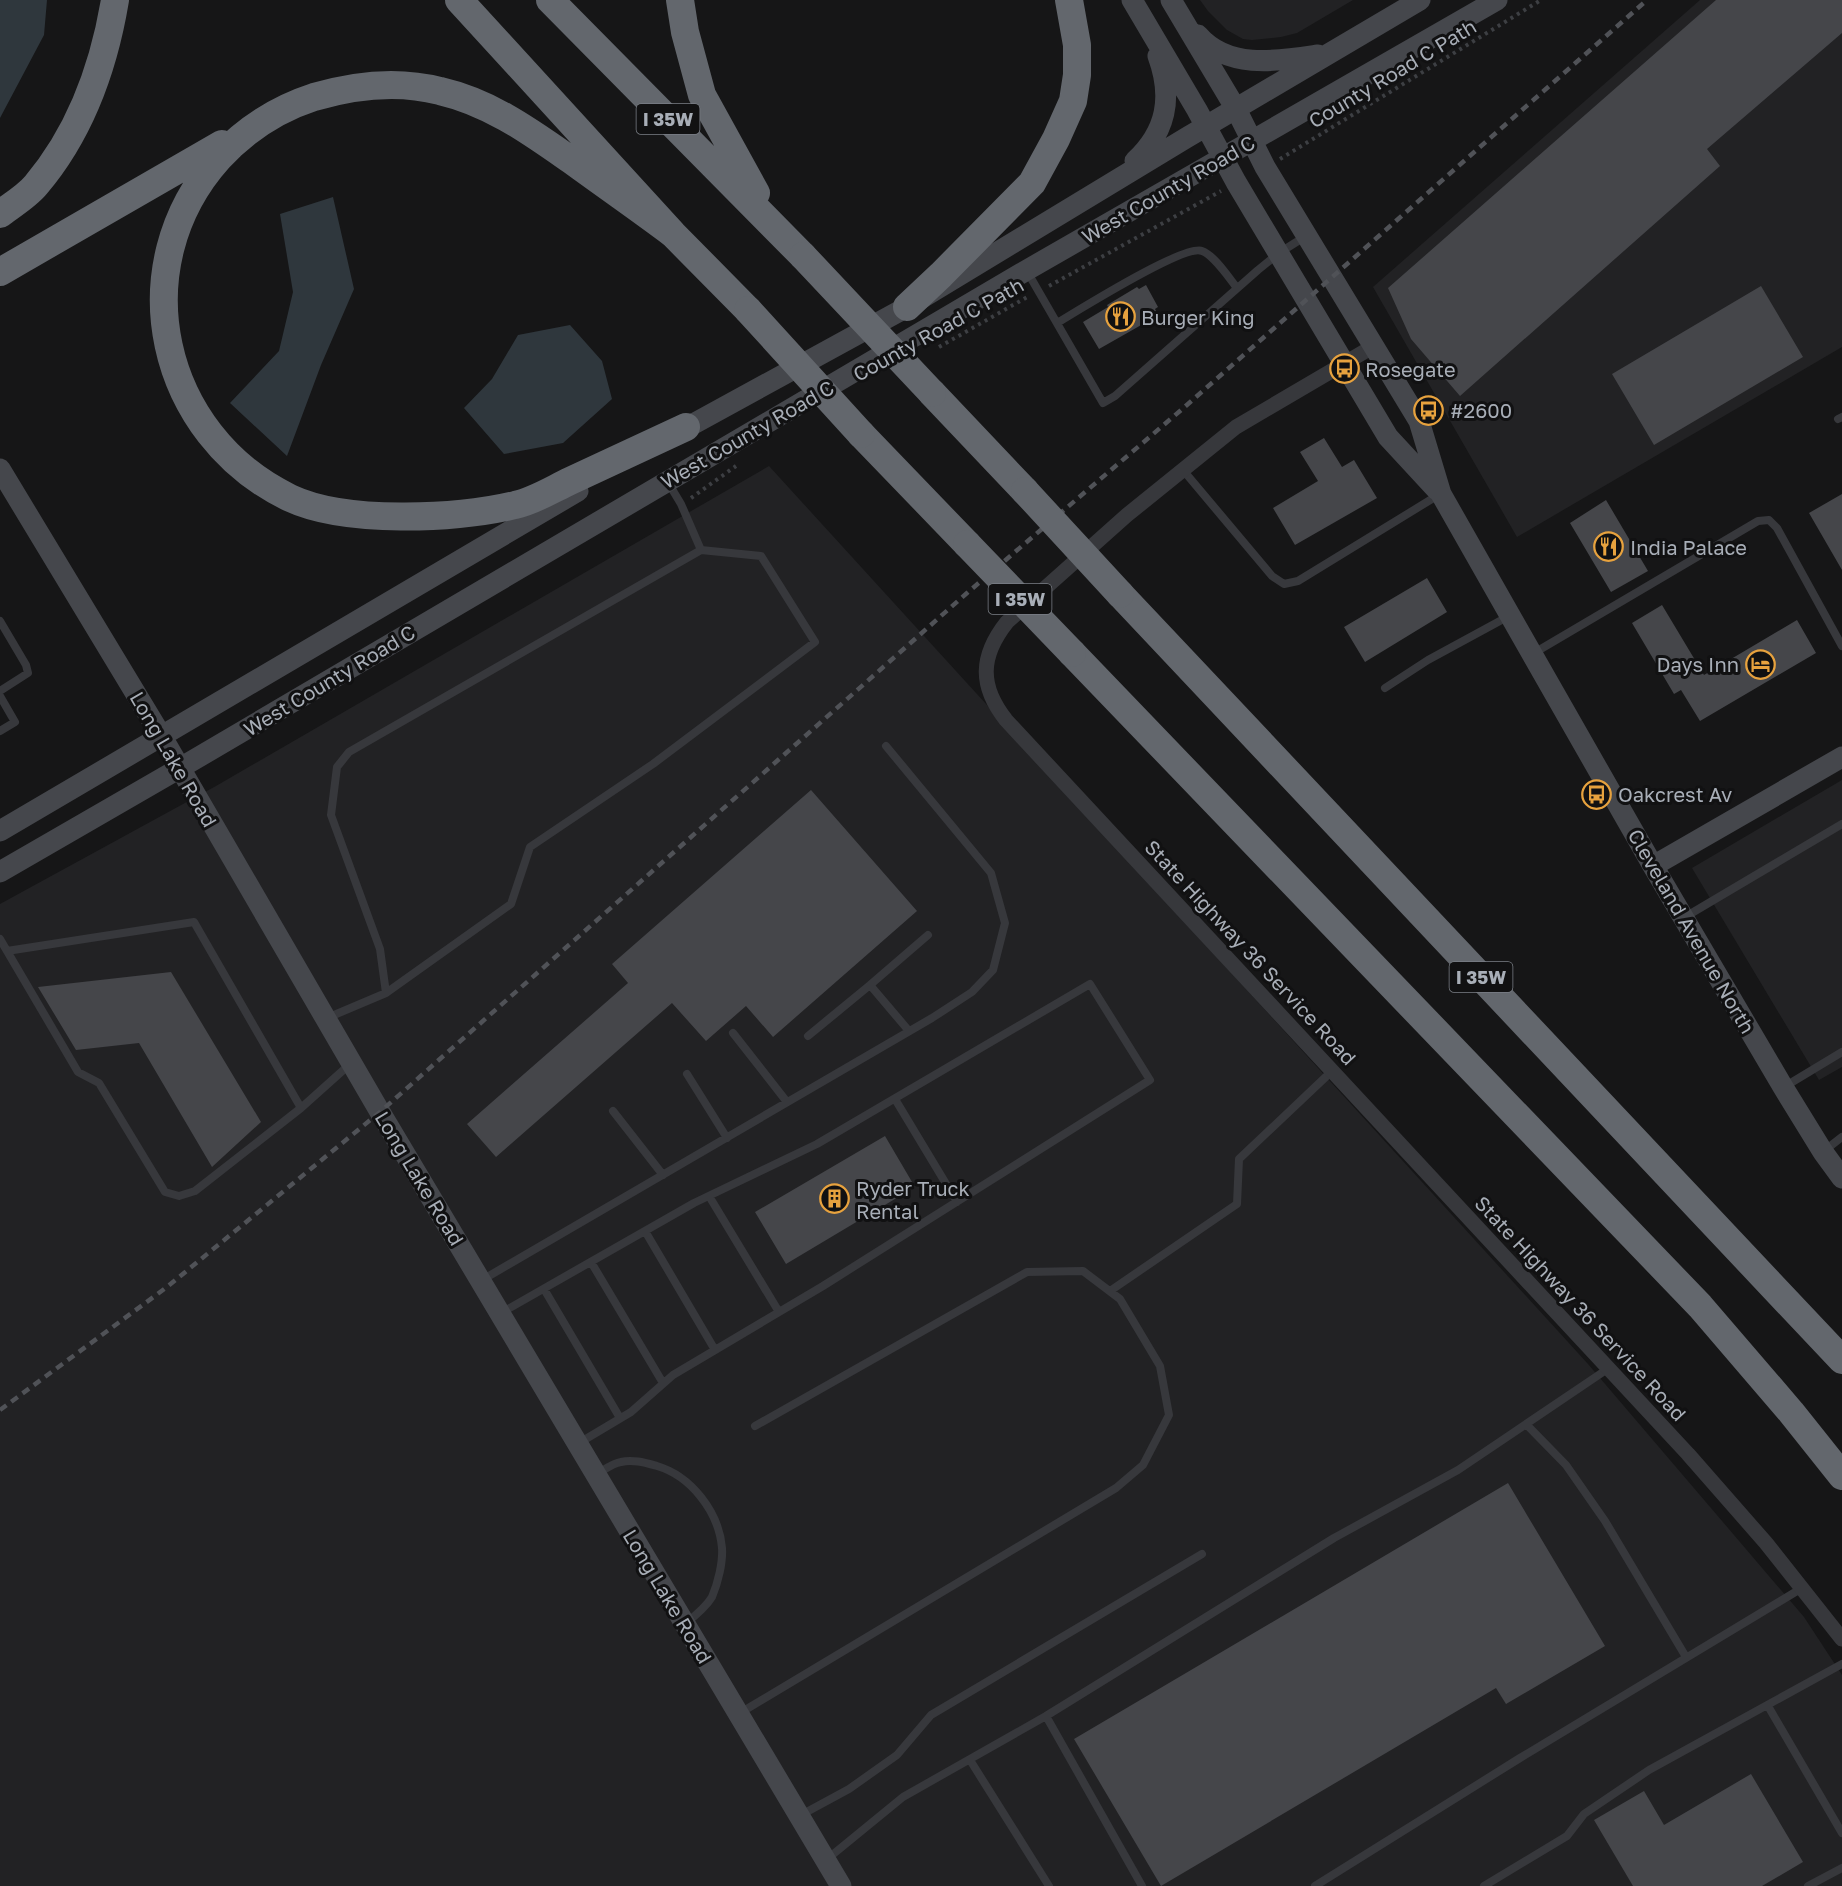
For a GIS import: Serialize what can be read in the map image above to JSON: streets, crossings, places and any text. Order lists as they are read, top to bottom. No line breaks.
{"streets":{"highway":["I 35W"],"street":["West County Road C","Long Lake Road","Cleveland Avenue North","State Highway 36 Service Road"],"path":["County Road C Path"]},"crossings":[["West County Road C","Long Lake Road"],["West County Road C","Cleveland Avenue North"],["Cleveland Avenue North","State Highway 36 Service Road"]],"places":{"restaurant":["Burger King","India Palace"],"bus stop":["Rosegate","#2600","Oakcrest Av"],"hotel":["Days Inn"],"building":["Ryder Truck Rental"]}}
